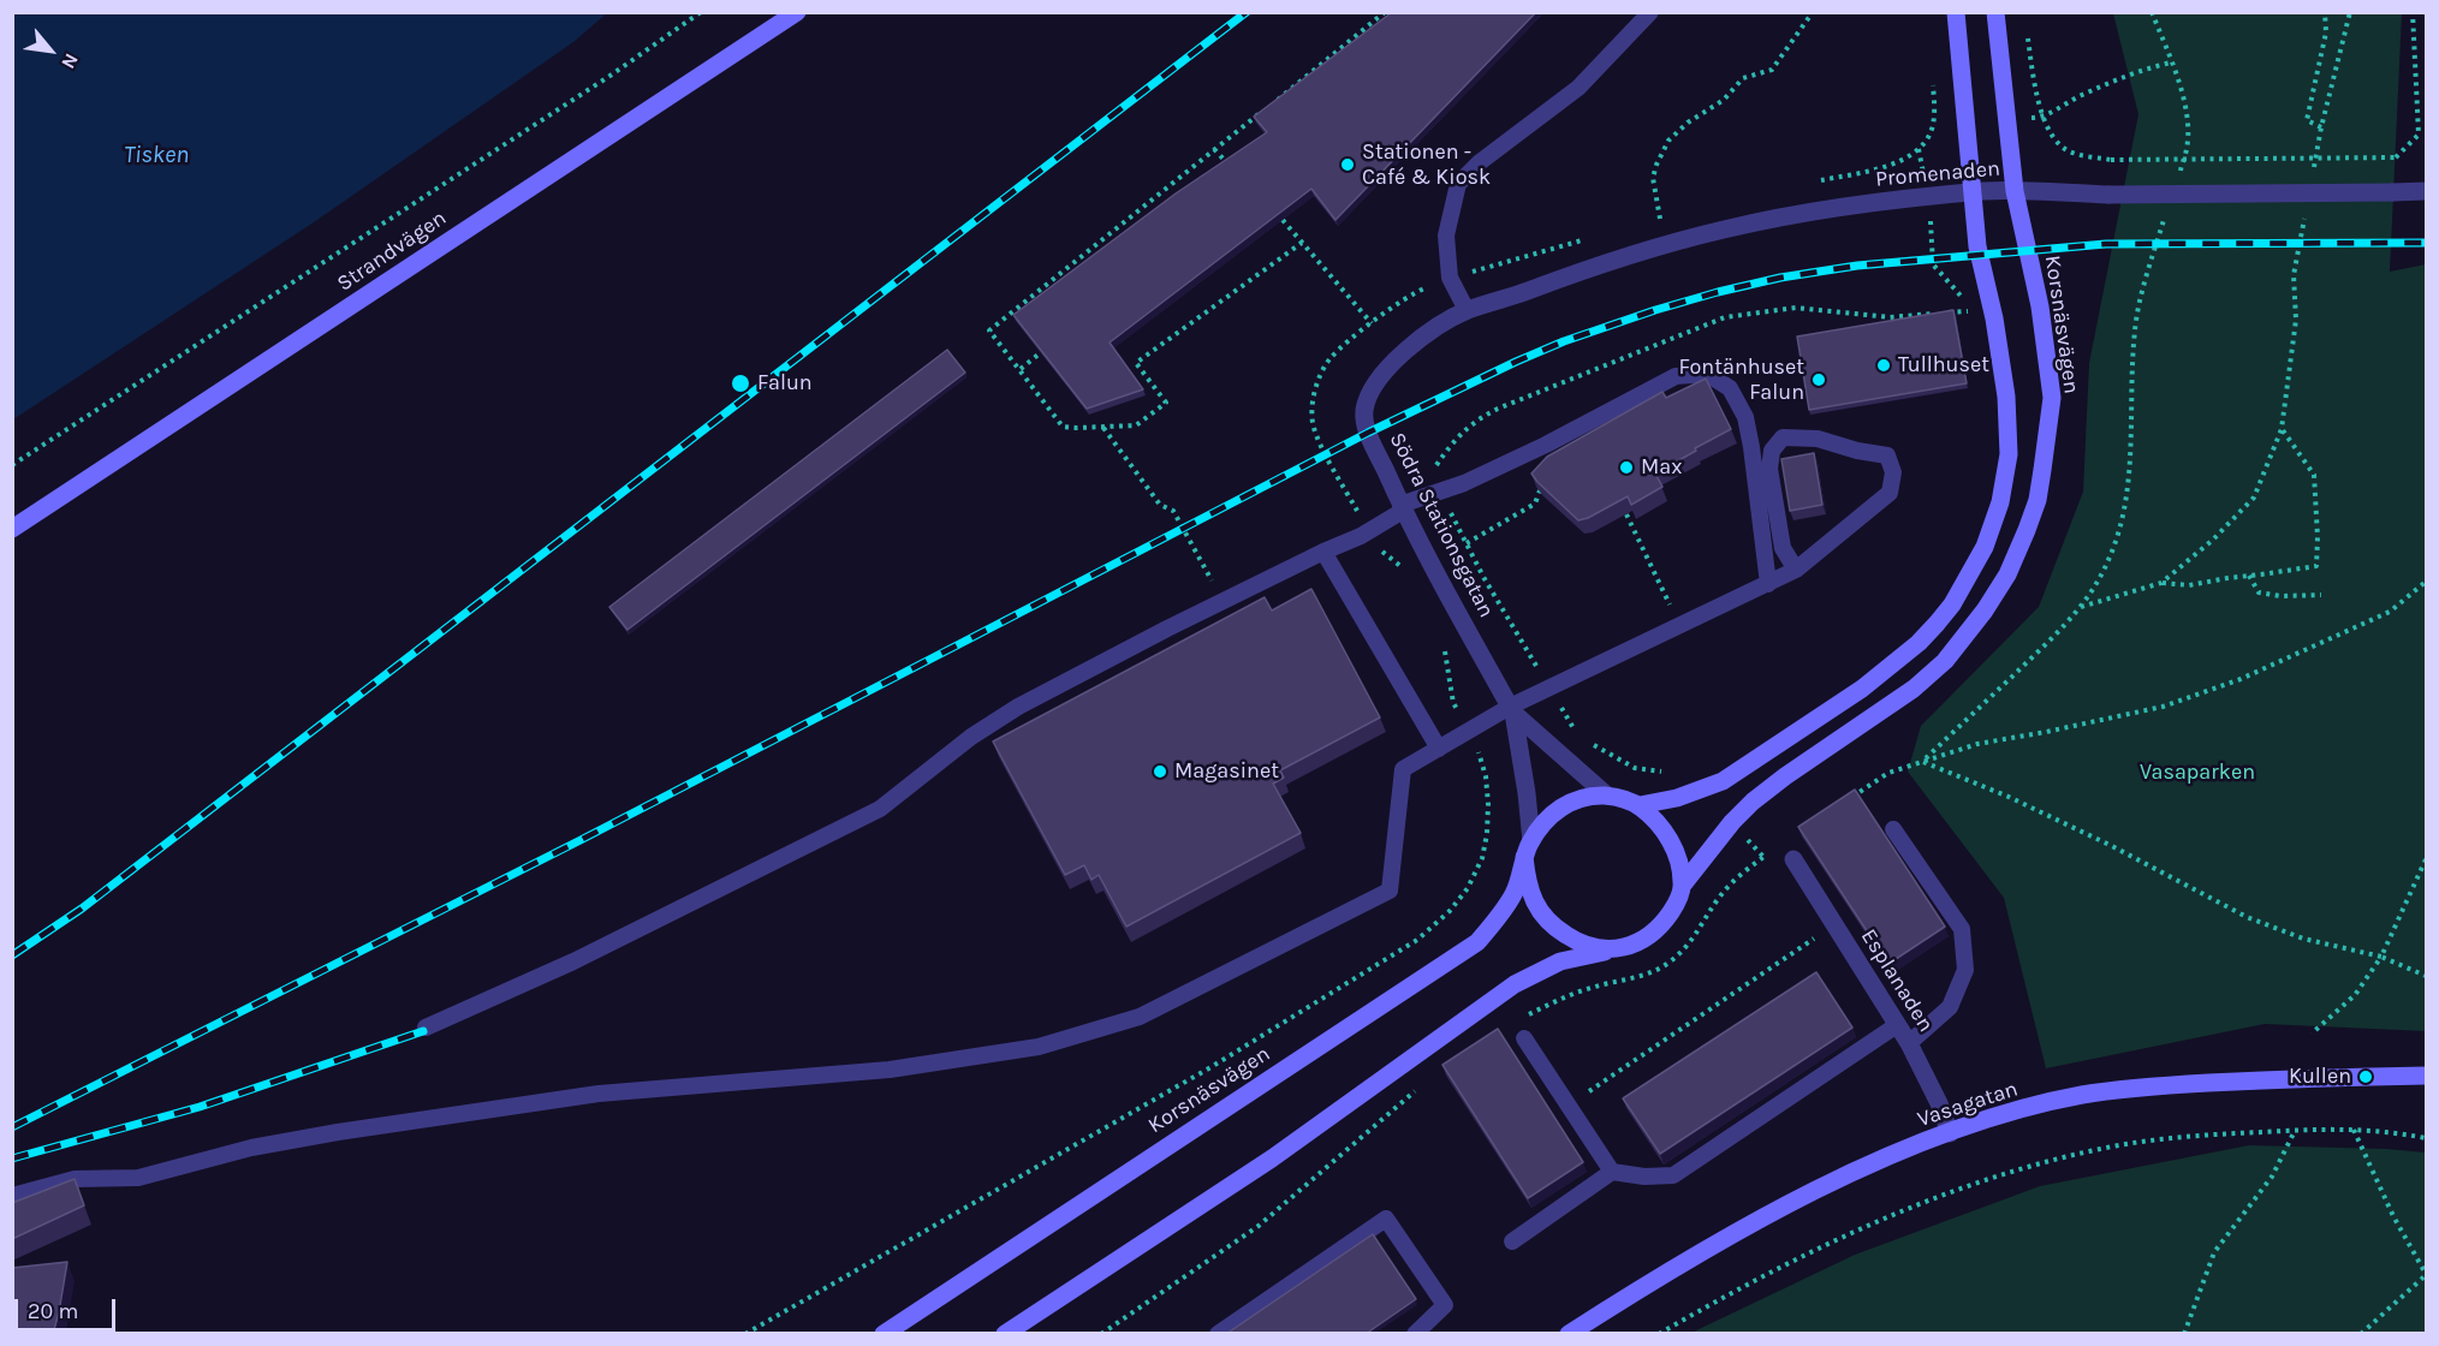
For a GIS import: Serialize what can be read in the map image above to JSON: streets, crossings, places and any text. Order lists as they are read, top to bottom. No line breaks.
{"streets":{"street":["Promenaden","Strandvägen","Korsnäsvägen","Södra Stationsgatan","Esplanaden","Vasagatan"]},"crossings":[["Promenaden","Korsnäsvägen"],["Promenaden","Södra Stationsgatan"],["Korsnäsvägen","Södra Stationsgatan"],["Esplanaden","Vasagatan"]],"water":["Tisken"],"parks":["Vasaparken"],"places":["Stationen - Café & Kiosk","Tullhuset","Fontänhuset Falun","Falun","Max","Magasinet","Kullen"],"scale_bar":"20 m","north":"bottom right"}
